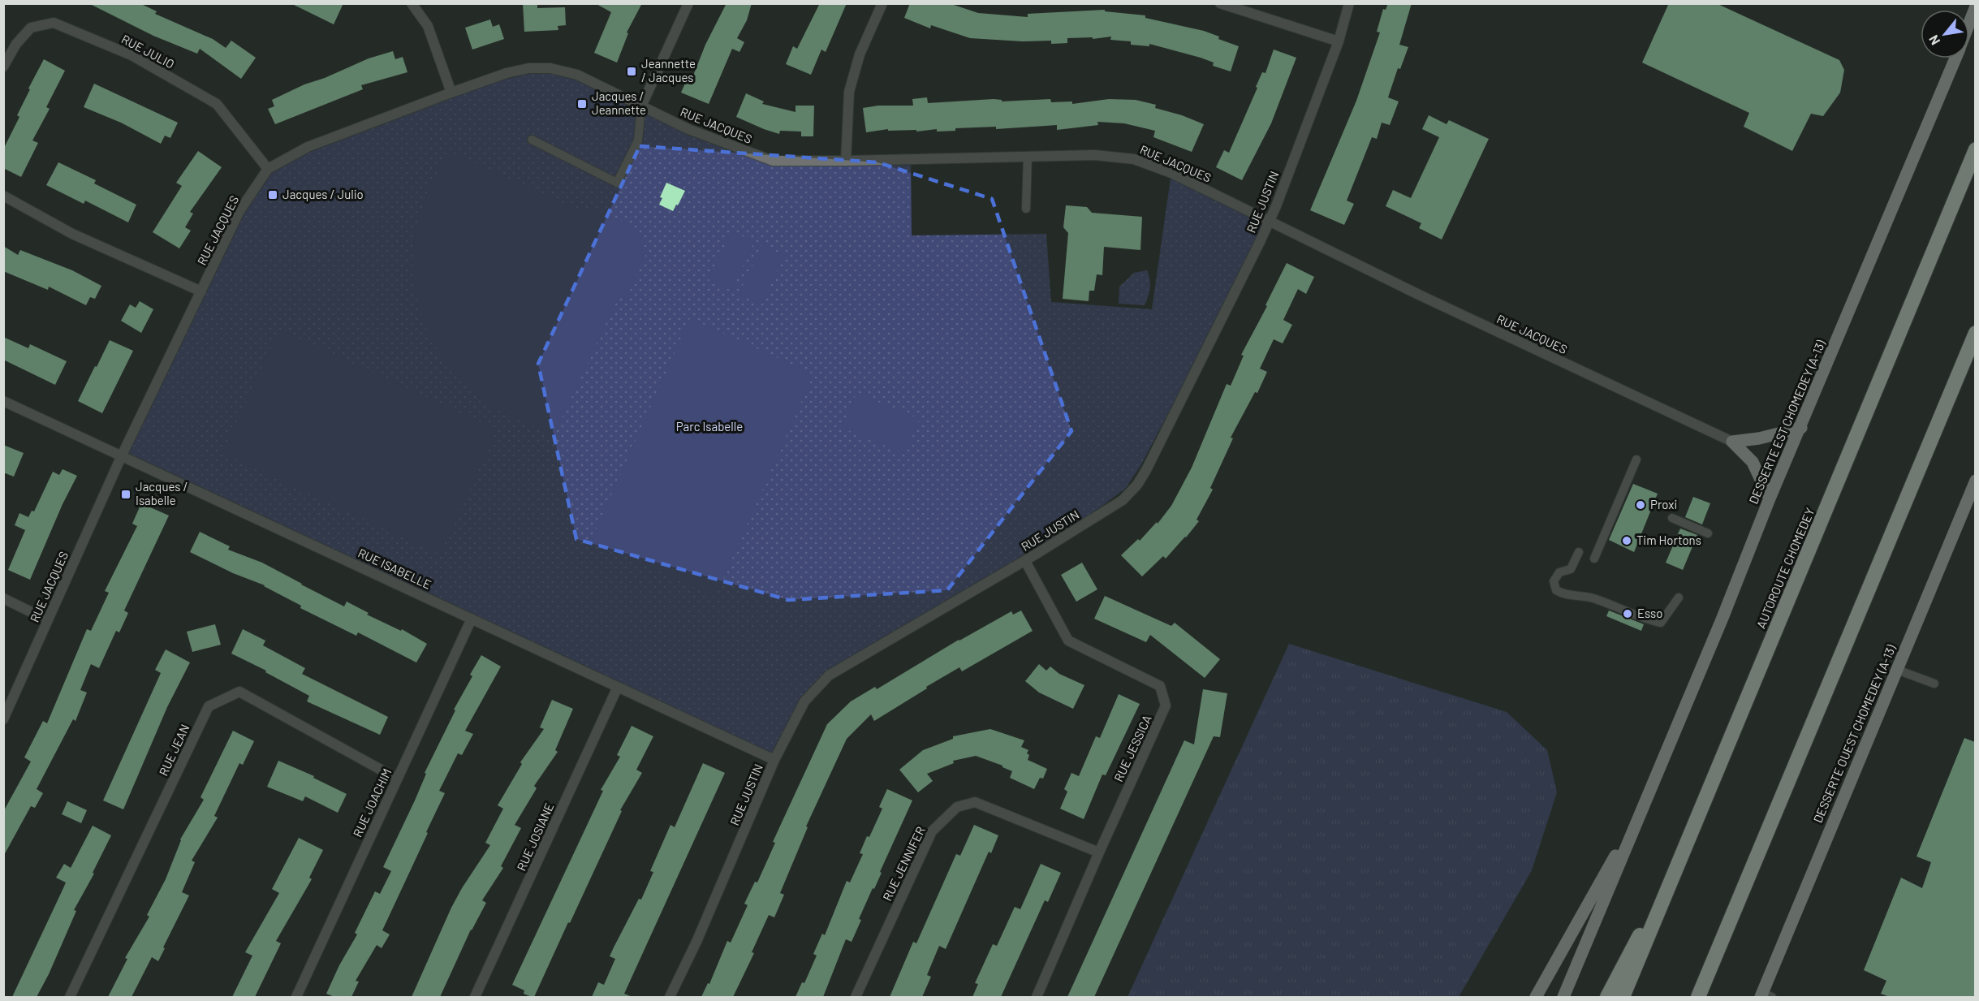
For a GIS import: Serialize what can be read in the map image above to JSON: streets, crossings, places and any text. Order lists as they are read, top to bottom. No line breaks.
{"streets":{"highway":["AUTOROUTE CHOMEDEY"],"main road":["DESSERTE EST CHOMEDEY (A-13)","DESSERTE OUEST CHOMEDEY (A-13)"],"street":["RUE JULIO","RUE JACQUES","RUE JUSTIN","RUE ISABELLE","RUE JESSICA","RUE JEAN","RUE JOACHIM","RUE JOSIANE","RUE JENNIFER"]},"crossings":[["RUE JULIO","RUE JACQUES"],["RUE JACQUES","RUE JUSTIN"],["RUE JACQUES","RUE ISABELLE"],["RUE JUSTIN","RUE ISABELLE"],["RUE JUSTIN","RUE JESSICA"],["RUE ISABELLE","RUE JOACHIM"],["RUE ISABELLE","RUE JOSIANE"],["RUE JESSICA","RUE JENNIFER"],["RUE JEAN","RUE JOACHIM"]],"parks":["Parc Isabelle"],"places":{"transit":["Jeannette / Jacques","Jacques / Jeannette","Jacques / Julio","Jacques / Isabelle"],"other":["Proxi","Tim Hortons","Esso"]},"north":"bottom left"}
